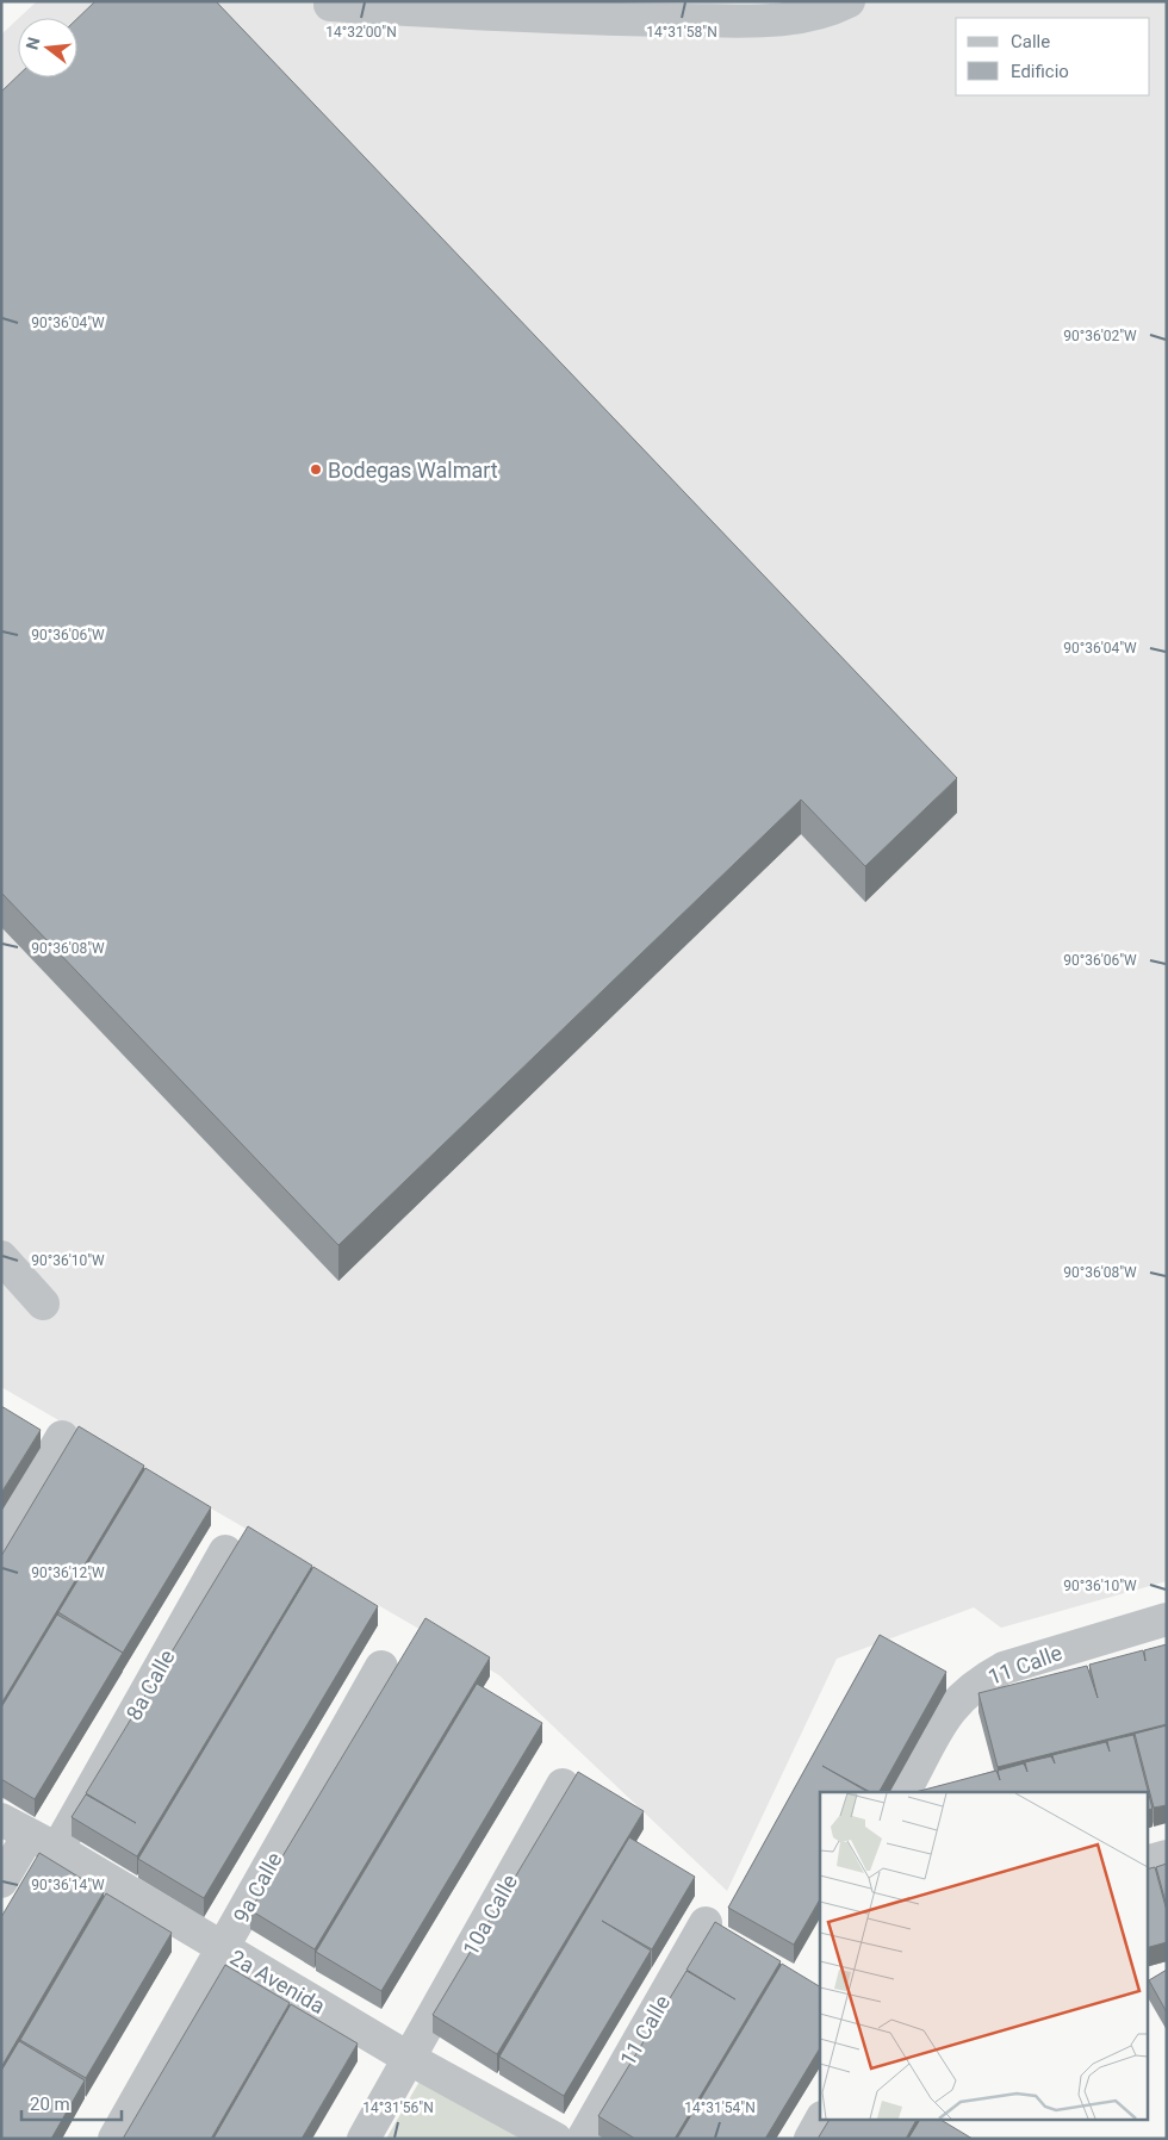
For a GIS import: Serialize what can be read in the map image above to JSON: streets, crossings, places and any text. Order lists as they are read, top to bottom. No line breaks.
{"streets":{"street":["11 Calle","8a Calle","9a Calle","10a Calle","2a Avenida"]},"crossings":[["8a Calle","2a Avenida"],["9a Calle","2a Avenida"],["10a Calle","2a Avenida"]],"places":["Bodegas Walmart"],"legend":["Calle","Edificio"],"scale_bar":"20 m","north":"left","coordinates":["14°32'00\"N","14°31'58\"N","90°36'04\"W","90°36'02\"W","90°36'06\"W","90°36'08\"W","90°36'10\"W","90°36'12\"W","90°36'14\"W","14°31'56\"N","14°31'54\"N"]}
